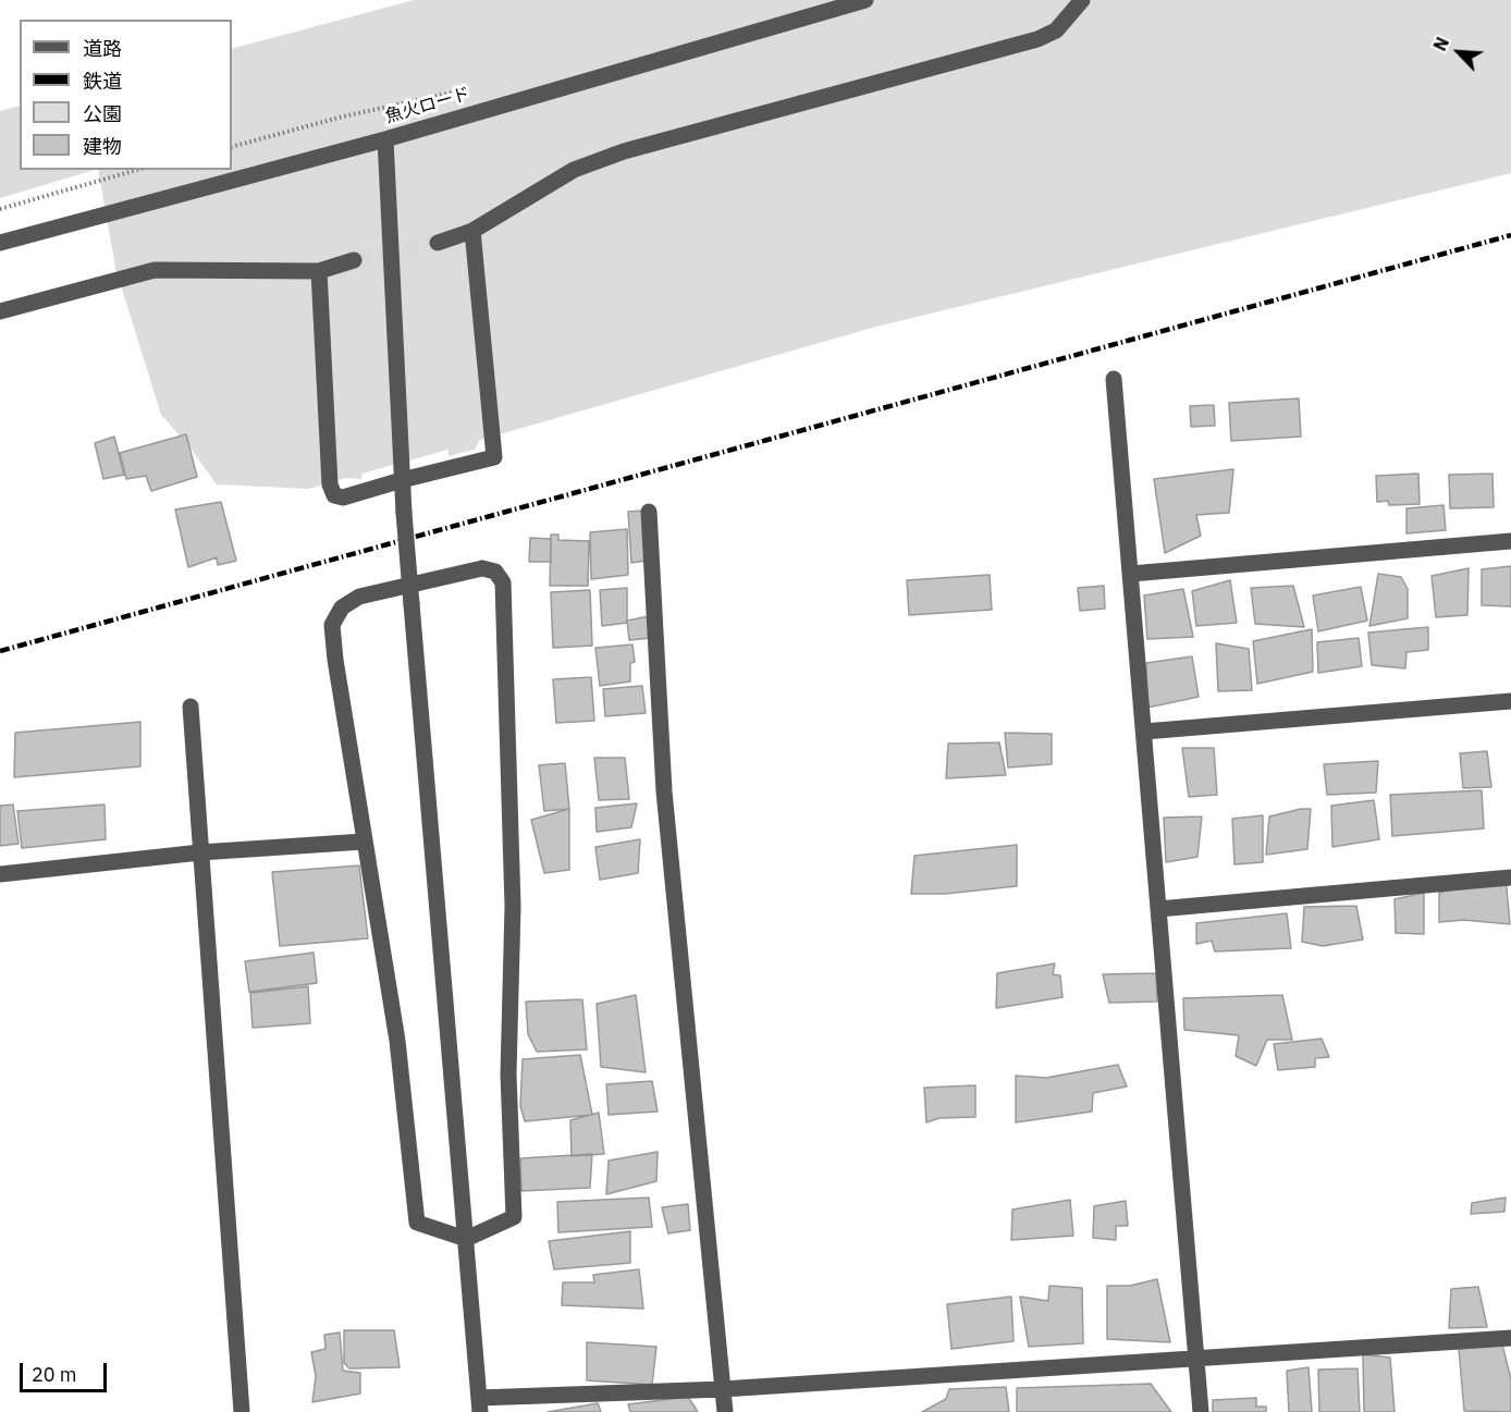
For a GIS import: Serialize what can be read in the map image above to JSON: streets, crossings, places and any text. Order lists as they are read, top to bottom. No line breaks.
{"streets":{"street":["魚火ロード"]},"legend":["道路","鉄道","公園","建物"],"scale_bar":"20 m","north":"top left"}
